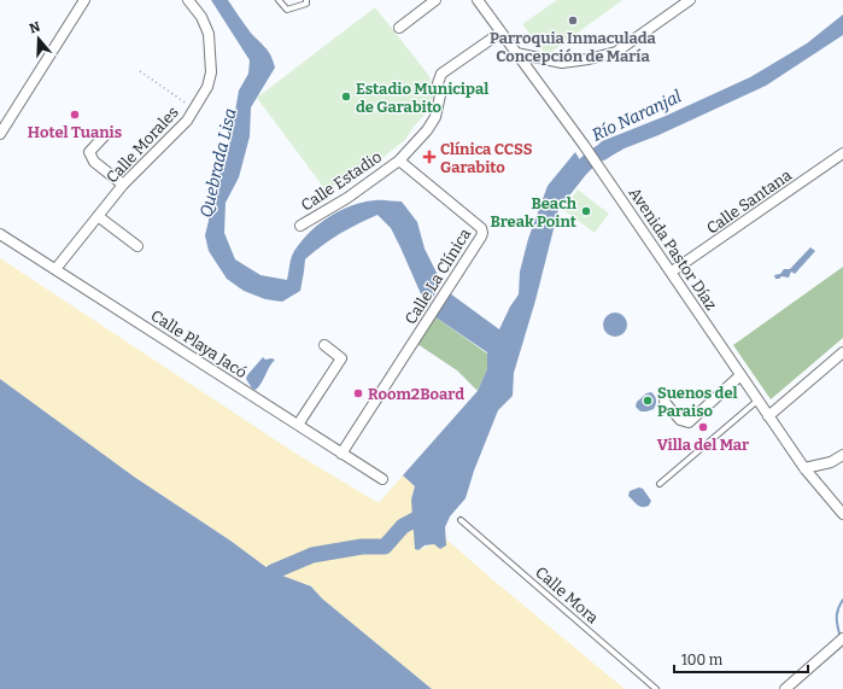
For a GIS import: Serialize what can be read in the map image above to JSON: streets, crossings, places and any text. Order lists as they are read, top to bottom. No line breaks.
{"streets":{"street":["Calle Morales","Calle Estadio","Calle Santana","Avenida Pastor Díaz","Calle La Clínica","Calle Playa Jacó"],"lane":["Calle Mora"]},"crossings":[["Calle Morales","Calle Playa Jacó"],["Calle Estadio","Calle La Clínica"],["Calle Santana","Avenida Pastor Díaz"],["Calle La Clínica","Calle Playa Jacó"]],"water":["Río Naranjal","Quebrada Lisa"],"places":{"other":["Parroquia Inmaculada Concepción de María","Estadio Municipal de Garabito","Hotel Tuanis","Beach Break Point","Room2Board","Suenos del Paraiso","Villa del Mar"],"health":["Clínica CCSS Garabito"]},"scale_bar":"100 m","north":"top"}
